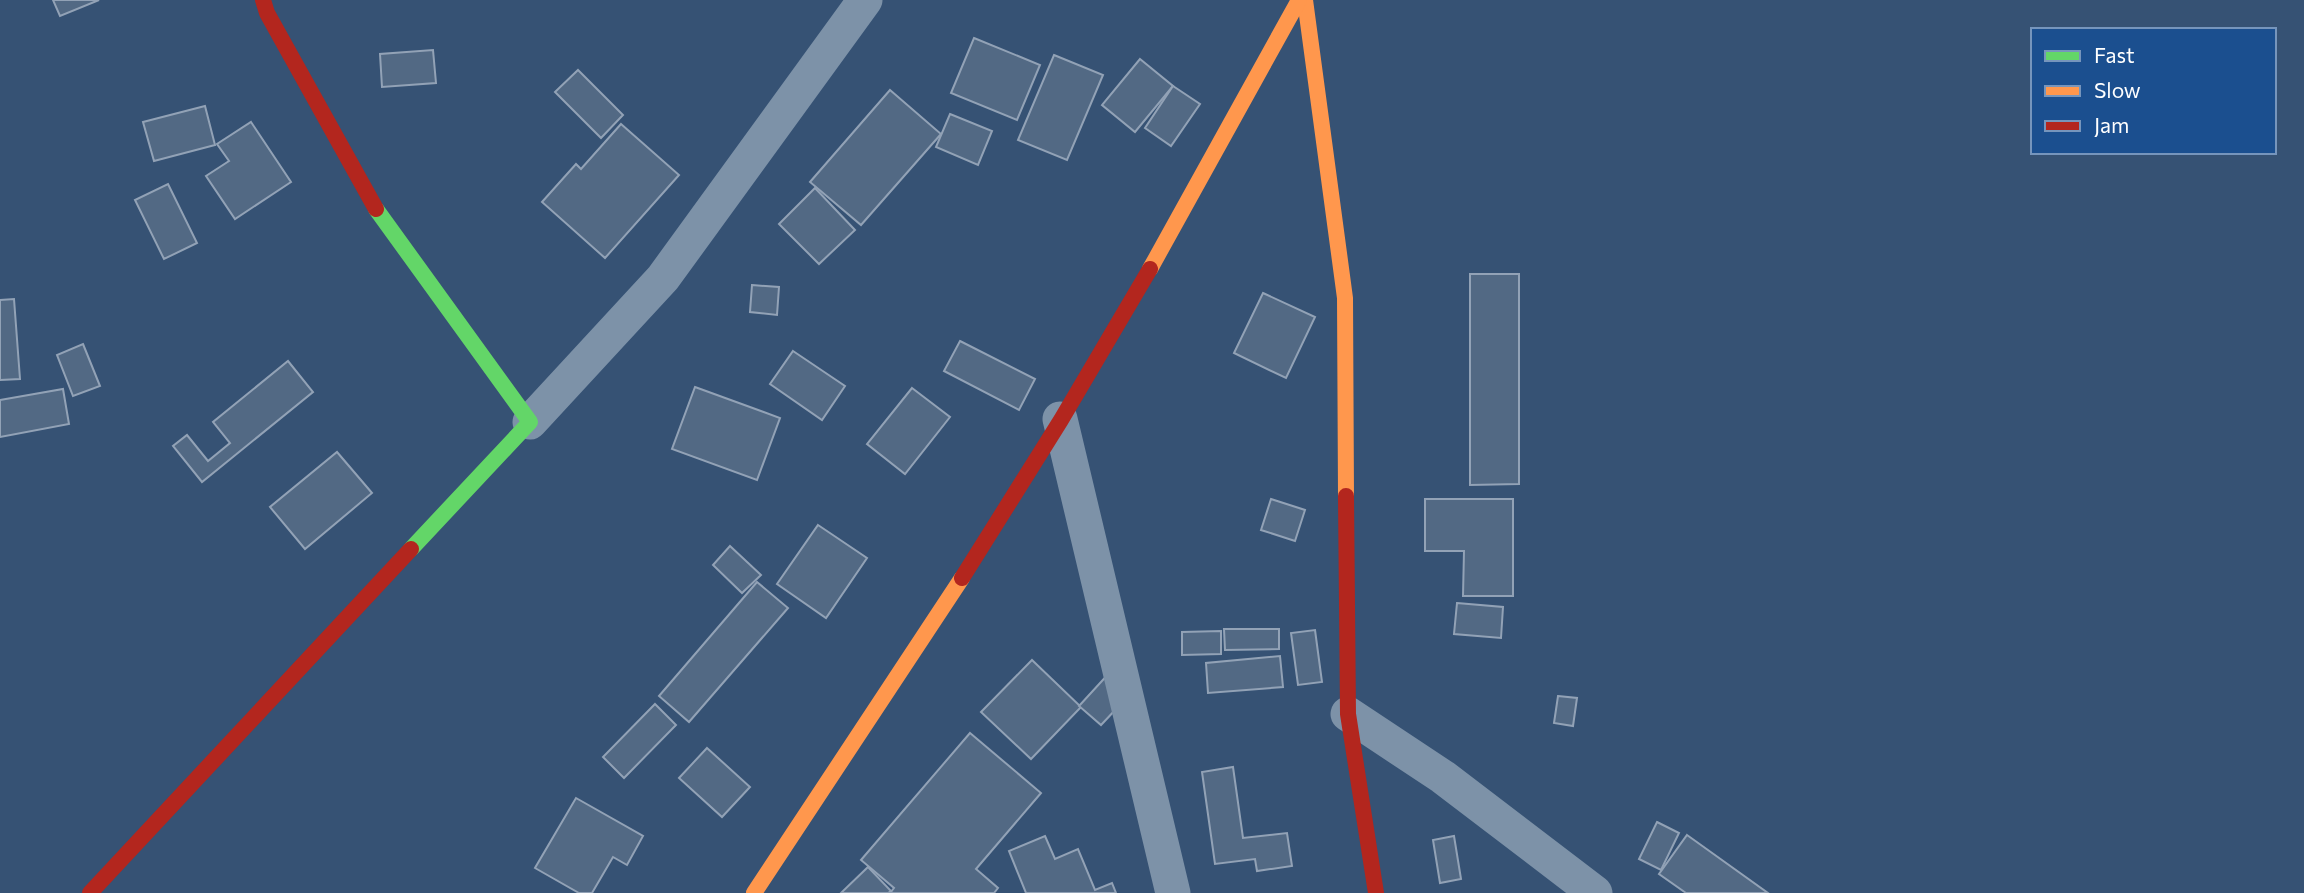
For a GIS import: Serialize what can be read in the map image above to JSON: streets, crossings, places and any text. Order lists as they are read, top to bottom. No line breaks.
{"legend":["Fast","Slow","Jam"]}
